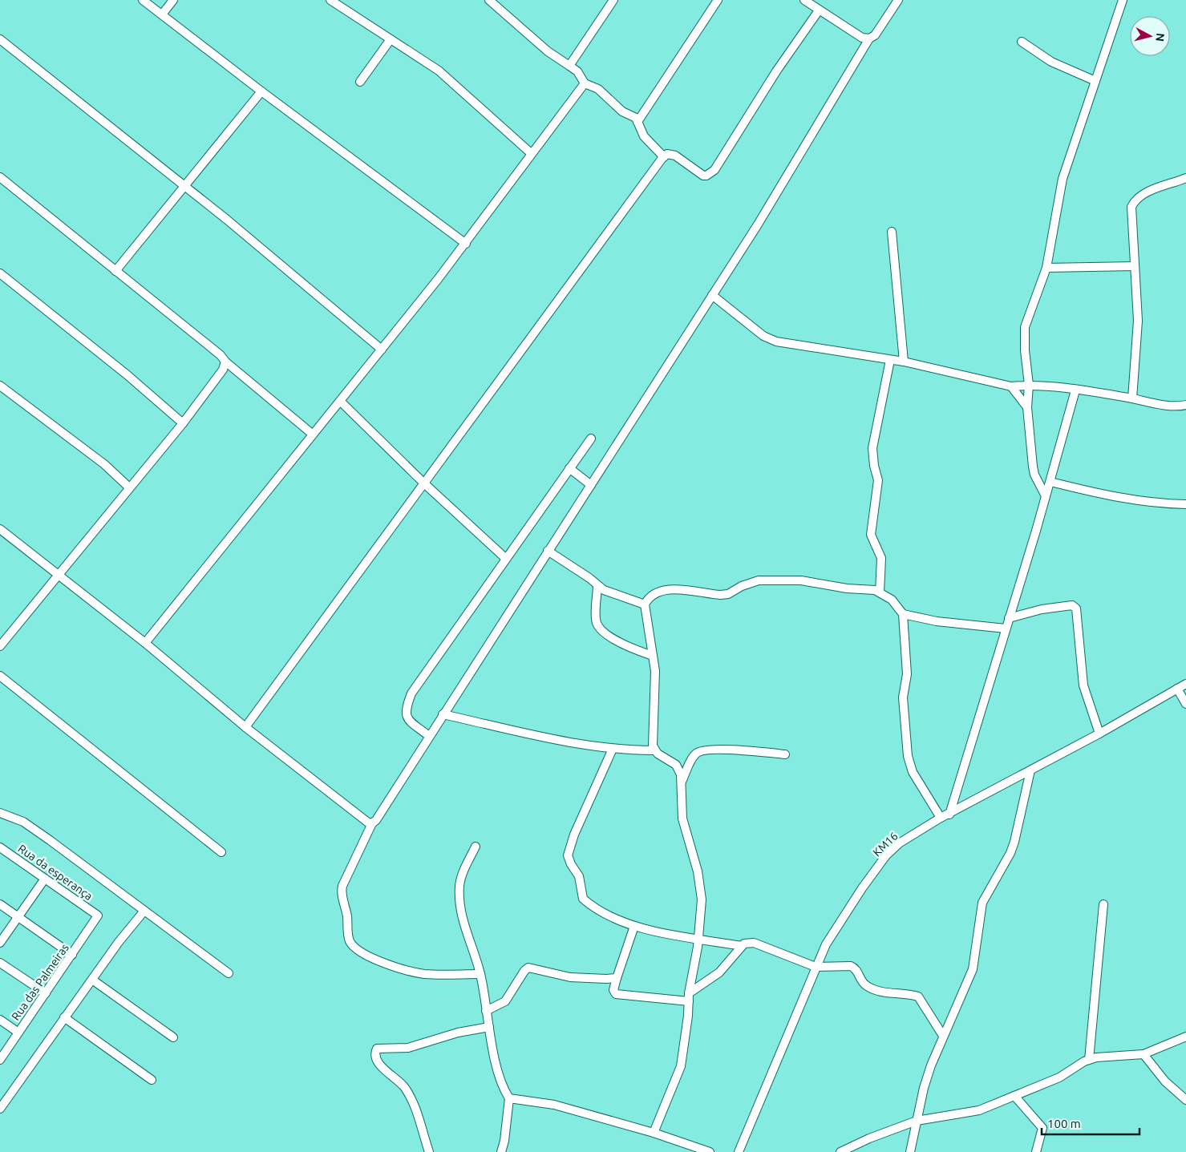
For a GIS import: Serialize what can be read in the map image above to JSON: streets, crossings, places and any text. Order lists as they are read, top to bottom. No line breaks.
{"streets":{"street":["KM16","Rua da esperança","Rua das Palmeiras"]},"crossings":[["Rua da esperança","Rua das Palmeiras"]],"scale_bar":"100 m","north":"right"}
